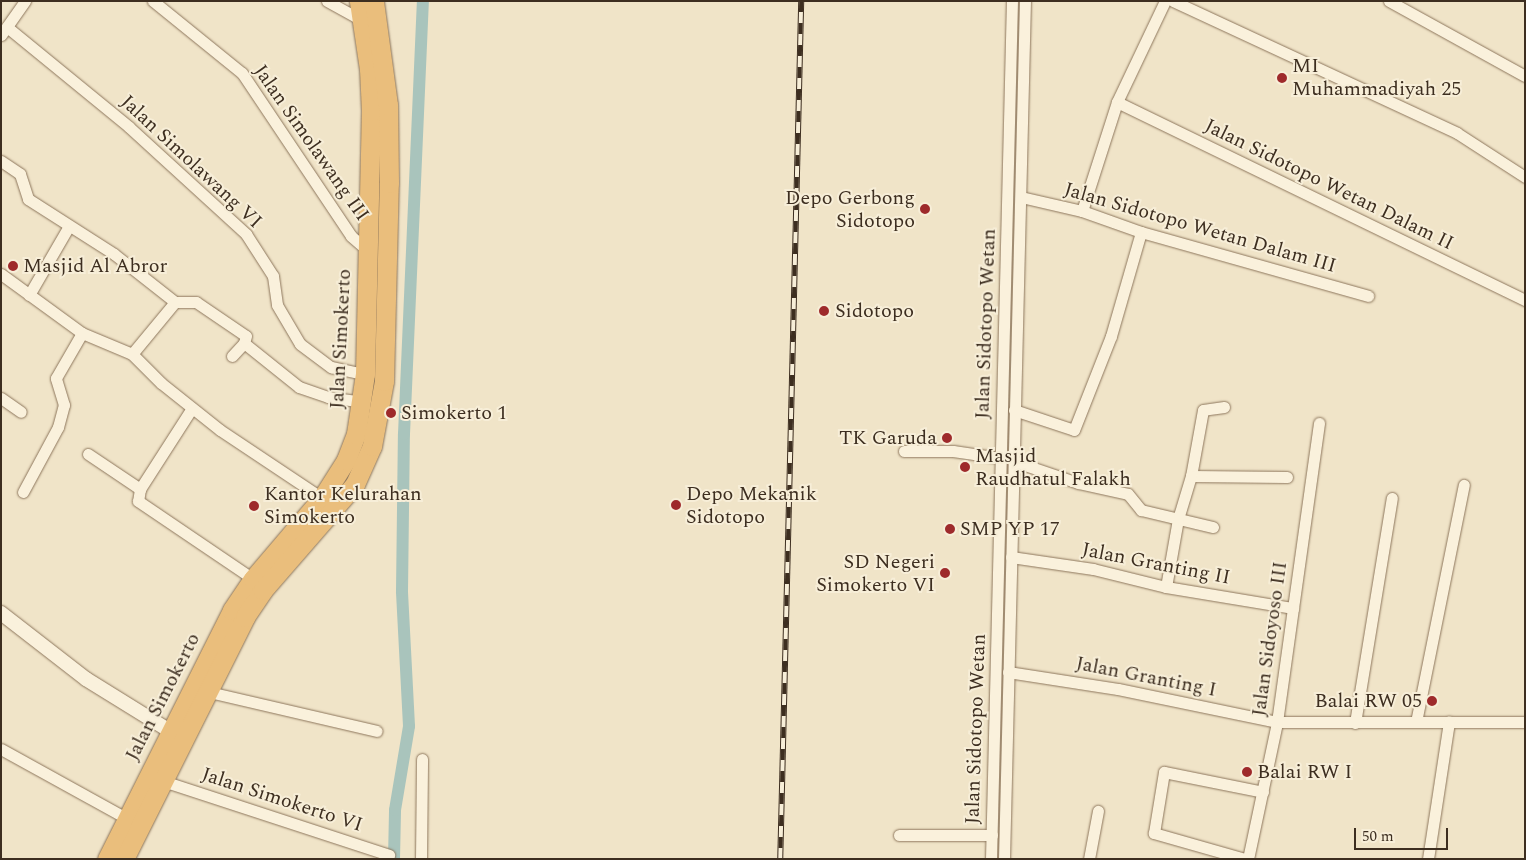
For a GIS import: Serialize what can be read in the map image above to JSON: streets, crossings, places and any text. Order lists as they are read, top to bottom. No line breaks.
{"streets":{"highway":["Jalan Simokerto"],"street":["Jalan Simolawang III","Jalan Simolawang VI","Jalan Sidotopo Wetan Dalam II","Jalan Sidotopo Wetan Dalam III","Jalan Sidotopo Wetan","Jalan Granting II","Jalan Sidoyoso III","Jalan Granting I","Jalan Simokerto VI"]},"crossings":[["Jalan Simolawang III","Jalan Simokerto"],["Jalan Simolawang VI","Jalan Simokerto"],["Jalan Sidotopo Wetan Dalam III","Jalan Sidotopo Wetan"],["Jalan Sidotopo Wetan","Jalan Granting II"],["Jalan Sidotopo Wetan","Jalan Granting I"],["Jalan Simokerto","Jalan Simokerto VI"],["Jalan Granting II","Jalan Sidoyoso III"],["Jalan Sidoyoso III","Jalan Granting I"]],"places":["MI Muhammadiyah 25","Depo Gerbong Sidotopo","Masjid Al Abror","Sidotopo","Simokerto 1","TK Garuda","Masjid Raudhatul Falakh","Depo Mekanik Sidotopo","Kantor Kelurahan Simokerto","SMP YP 17","SD Negeri Simokerto VI","Balai RW 05","Balai RW I"],"scale_bar":"50 m"}
